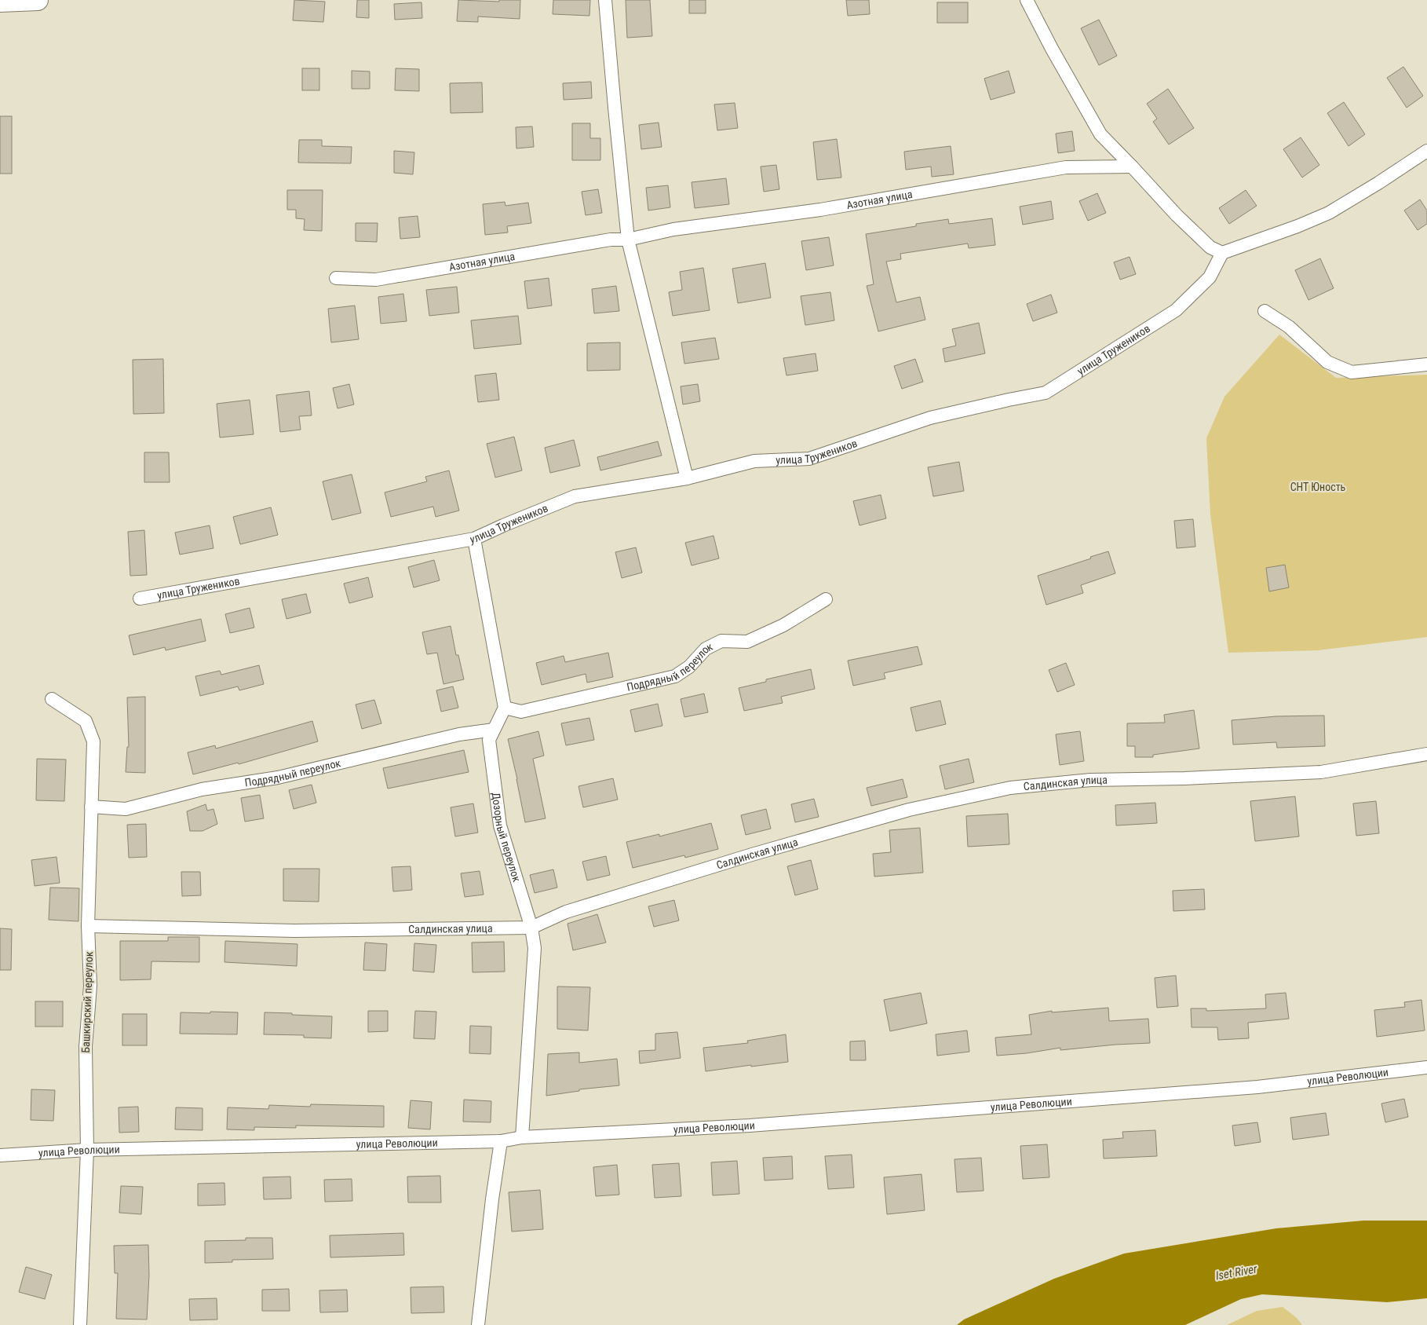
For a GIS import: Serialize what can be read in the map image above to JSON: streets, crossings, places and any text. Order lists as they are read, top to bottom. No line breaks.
{"streets":{"street":["Азотная улица","улица Тружеников","Подрядный переулок","Салдинская улица","Дозорный переулок","Башкирский переулок","улица Революции"]},"crossings":[["Подрядный переулок","Дозорный переулок"],["Подрядный переулок","Башкирский переулок"],["Салдинская улица","Дозорный переулок"],["Салдинская улица","Башкирский переулок"],["Дозорный переулок","улица Революции"],["Башкирский переулок","улица Революции"]],"water":["Iset River"],"parks":["СНТ Юность"]}
